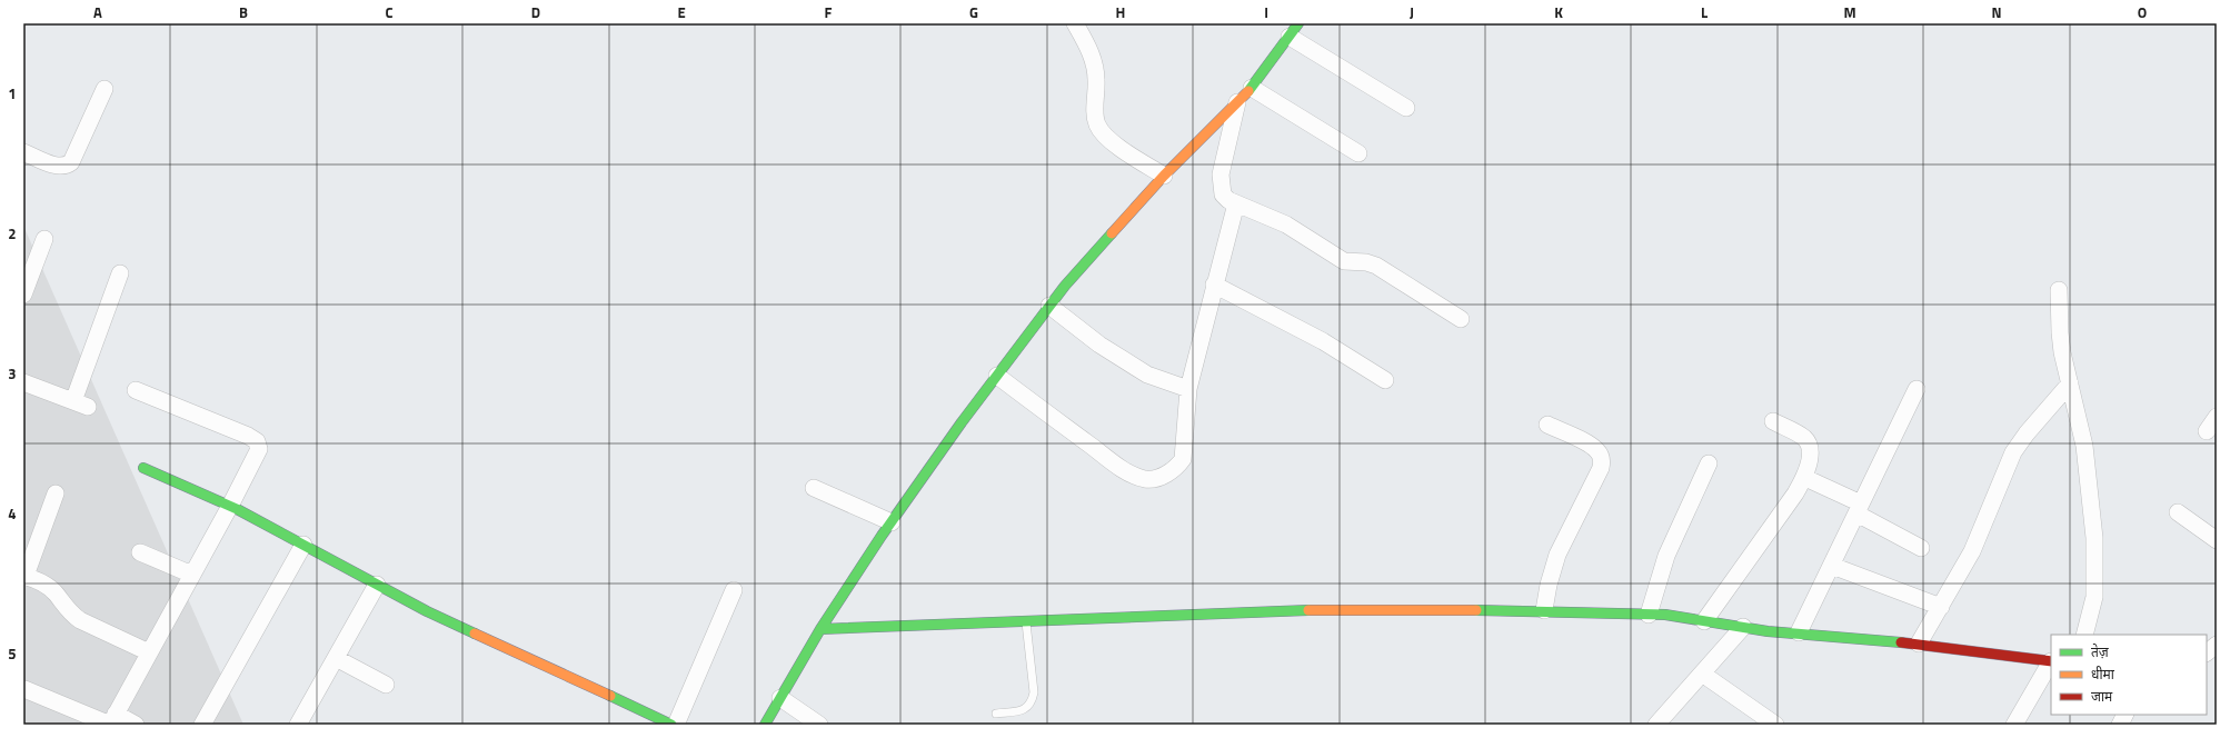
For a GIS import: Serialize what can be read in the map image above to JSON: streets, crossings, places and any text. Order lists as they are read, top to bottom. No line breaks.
{"legend":["तेज़","धीमा","जाम"],"grid":{"columns":["A","B","C","D","E","F","G","H","I","J","K","L","M","N","O"],"rows":["1","2","3","4","5"]}}
